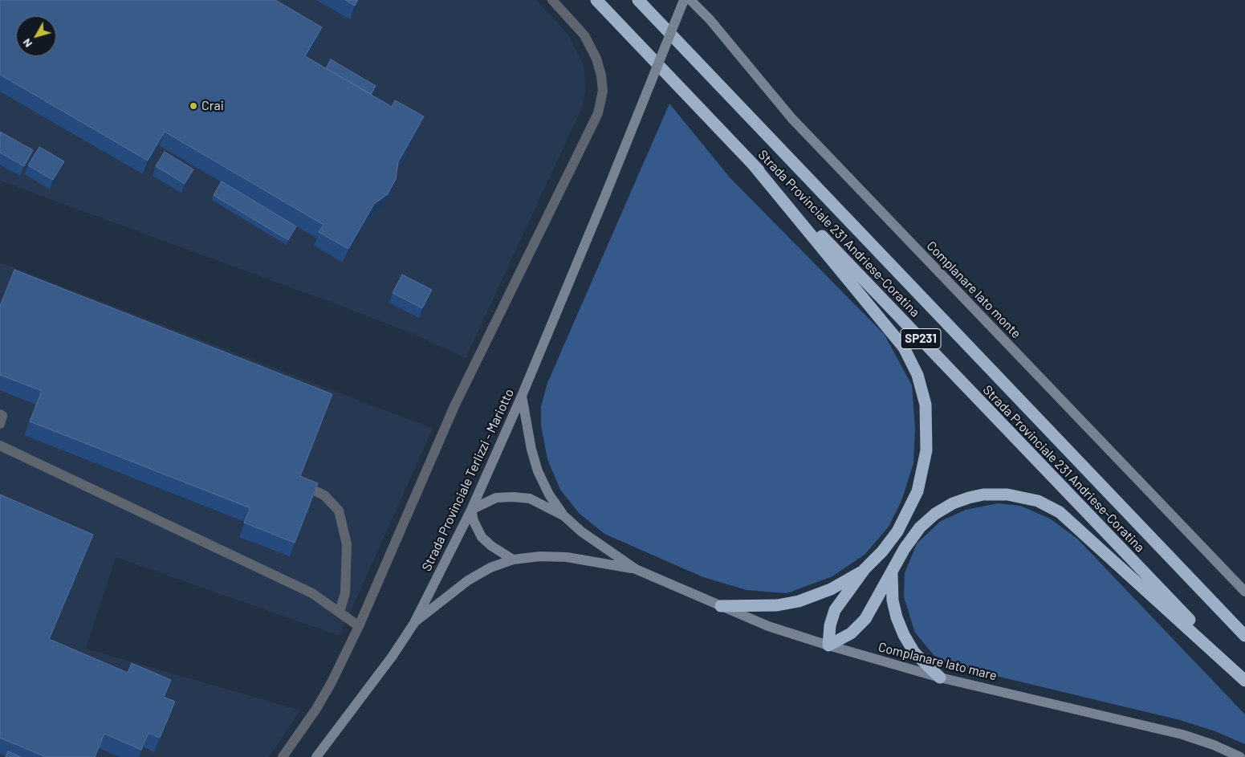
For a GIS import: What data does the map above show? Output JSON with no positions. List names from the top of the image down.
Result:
{
  "streets": {
    "highway": ["Strada Provinciale 231 Andriese-Coratina", "SP231"],
    "street": ["Complanare lato monte", "Strada Provinciale Terlizzi - Mariotto", "Complanare lato mare"]
  },
  "crossings": [
    ["Strada Provinciale 231 Andriese-Coratina", "SP231"],
    ["SP231", "Complanare lato mare"]
  ],
  "places": ["Crai"],
  "north": "bottom left"
}
